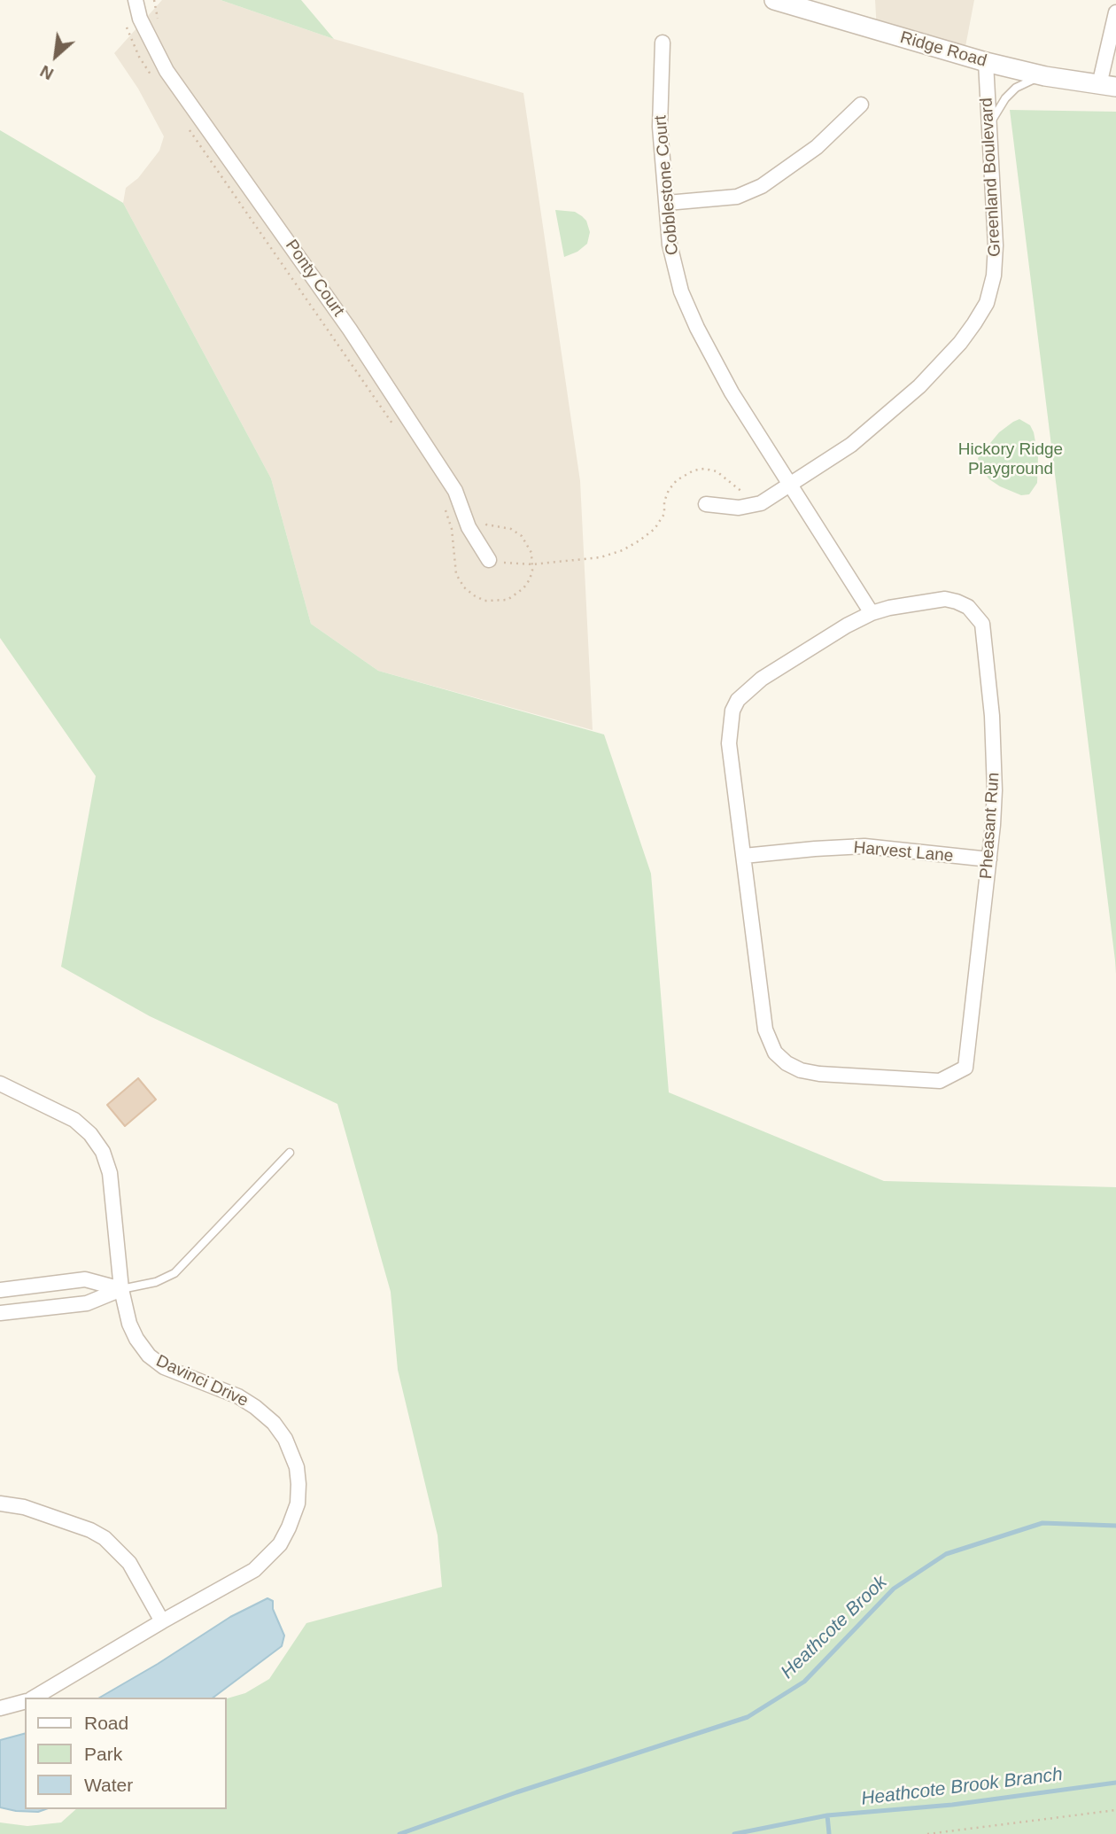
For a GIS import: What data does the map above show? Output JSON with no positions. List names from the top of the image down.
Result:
{
  "streets": {
    "street": [
      "Ridge Road",
      "Greenland Boulevard",
      "Cobblestone Court",
      "Ponty Court",
      "Pheasant Run",
      "Harvest Lane",
      "Davinci Drive"
    ]
  },
  "crossings": [
    ["Ridge Road", "Greenland Boulevard"],
    ["Greenland Boulevard", "Cobblestone Court"],
    ["Cobblestone Court", "Pheasant Run"],
    ["Pheasant Run", "Harvest Lane"]
  ],
  "water": ["Heathcote Brook", "Heathcote Brook Branch"],
  "parks": ["Hickory Ridge Playground"],
  "legend": ["Road", "Park", "Water"],
  "north": "bottom left"
}
